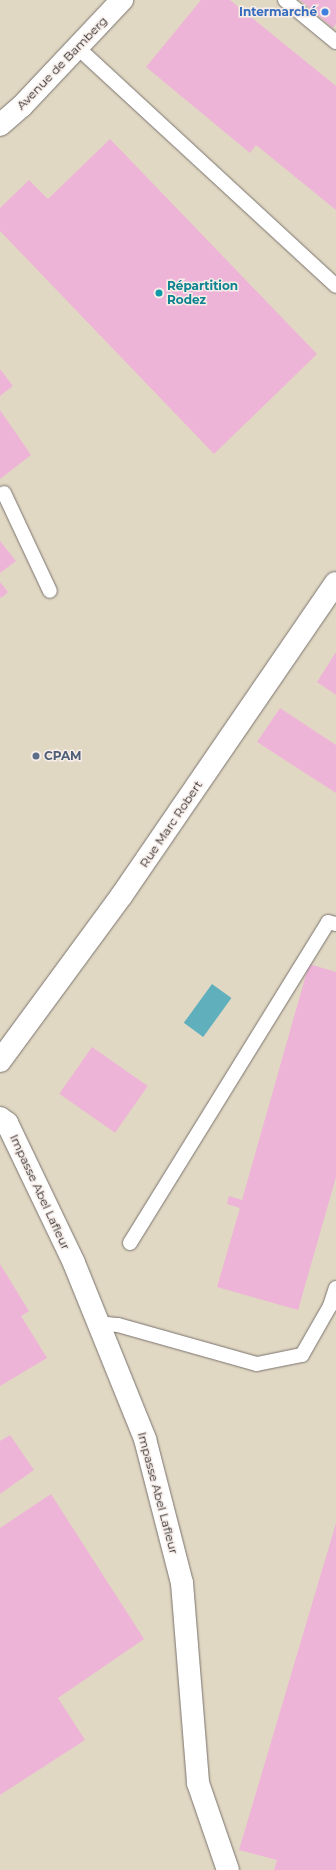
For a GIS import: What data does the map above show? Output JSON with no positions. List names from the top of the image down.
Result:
{
  "streets": {
    "street": ["Avenue de Bamberg", "Rue Marc Robert", "Impasse Abel Lafleur"]
  },
  "places": ["Intermarché", "Répartition Rodez", "CPAM"]
}
